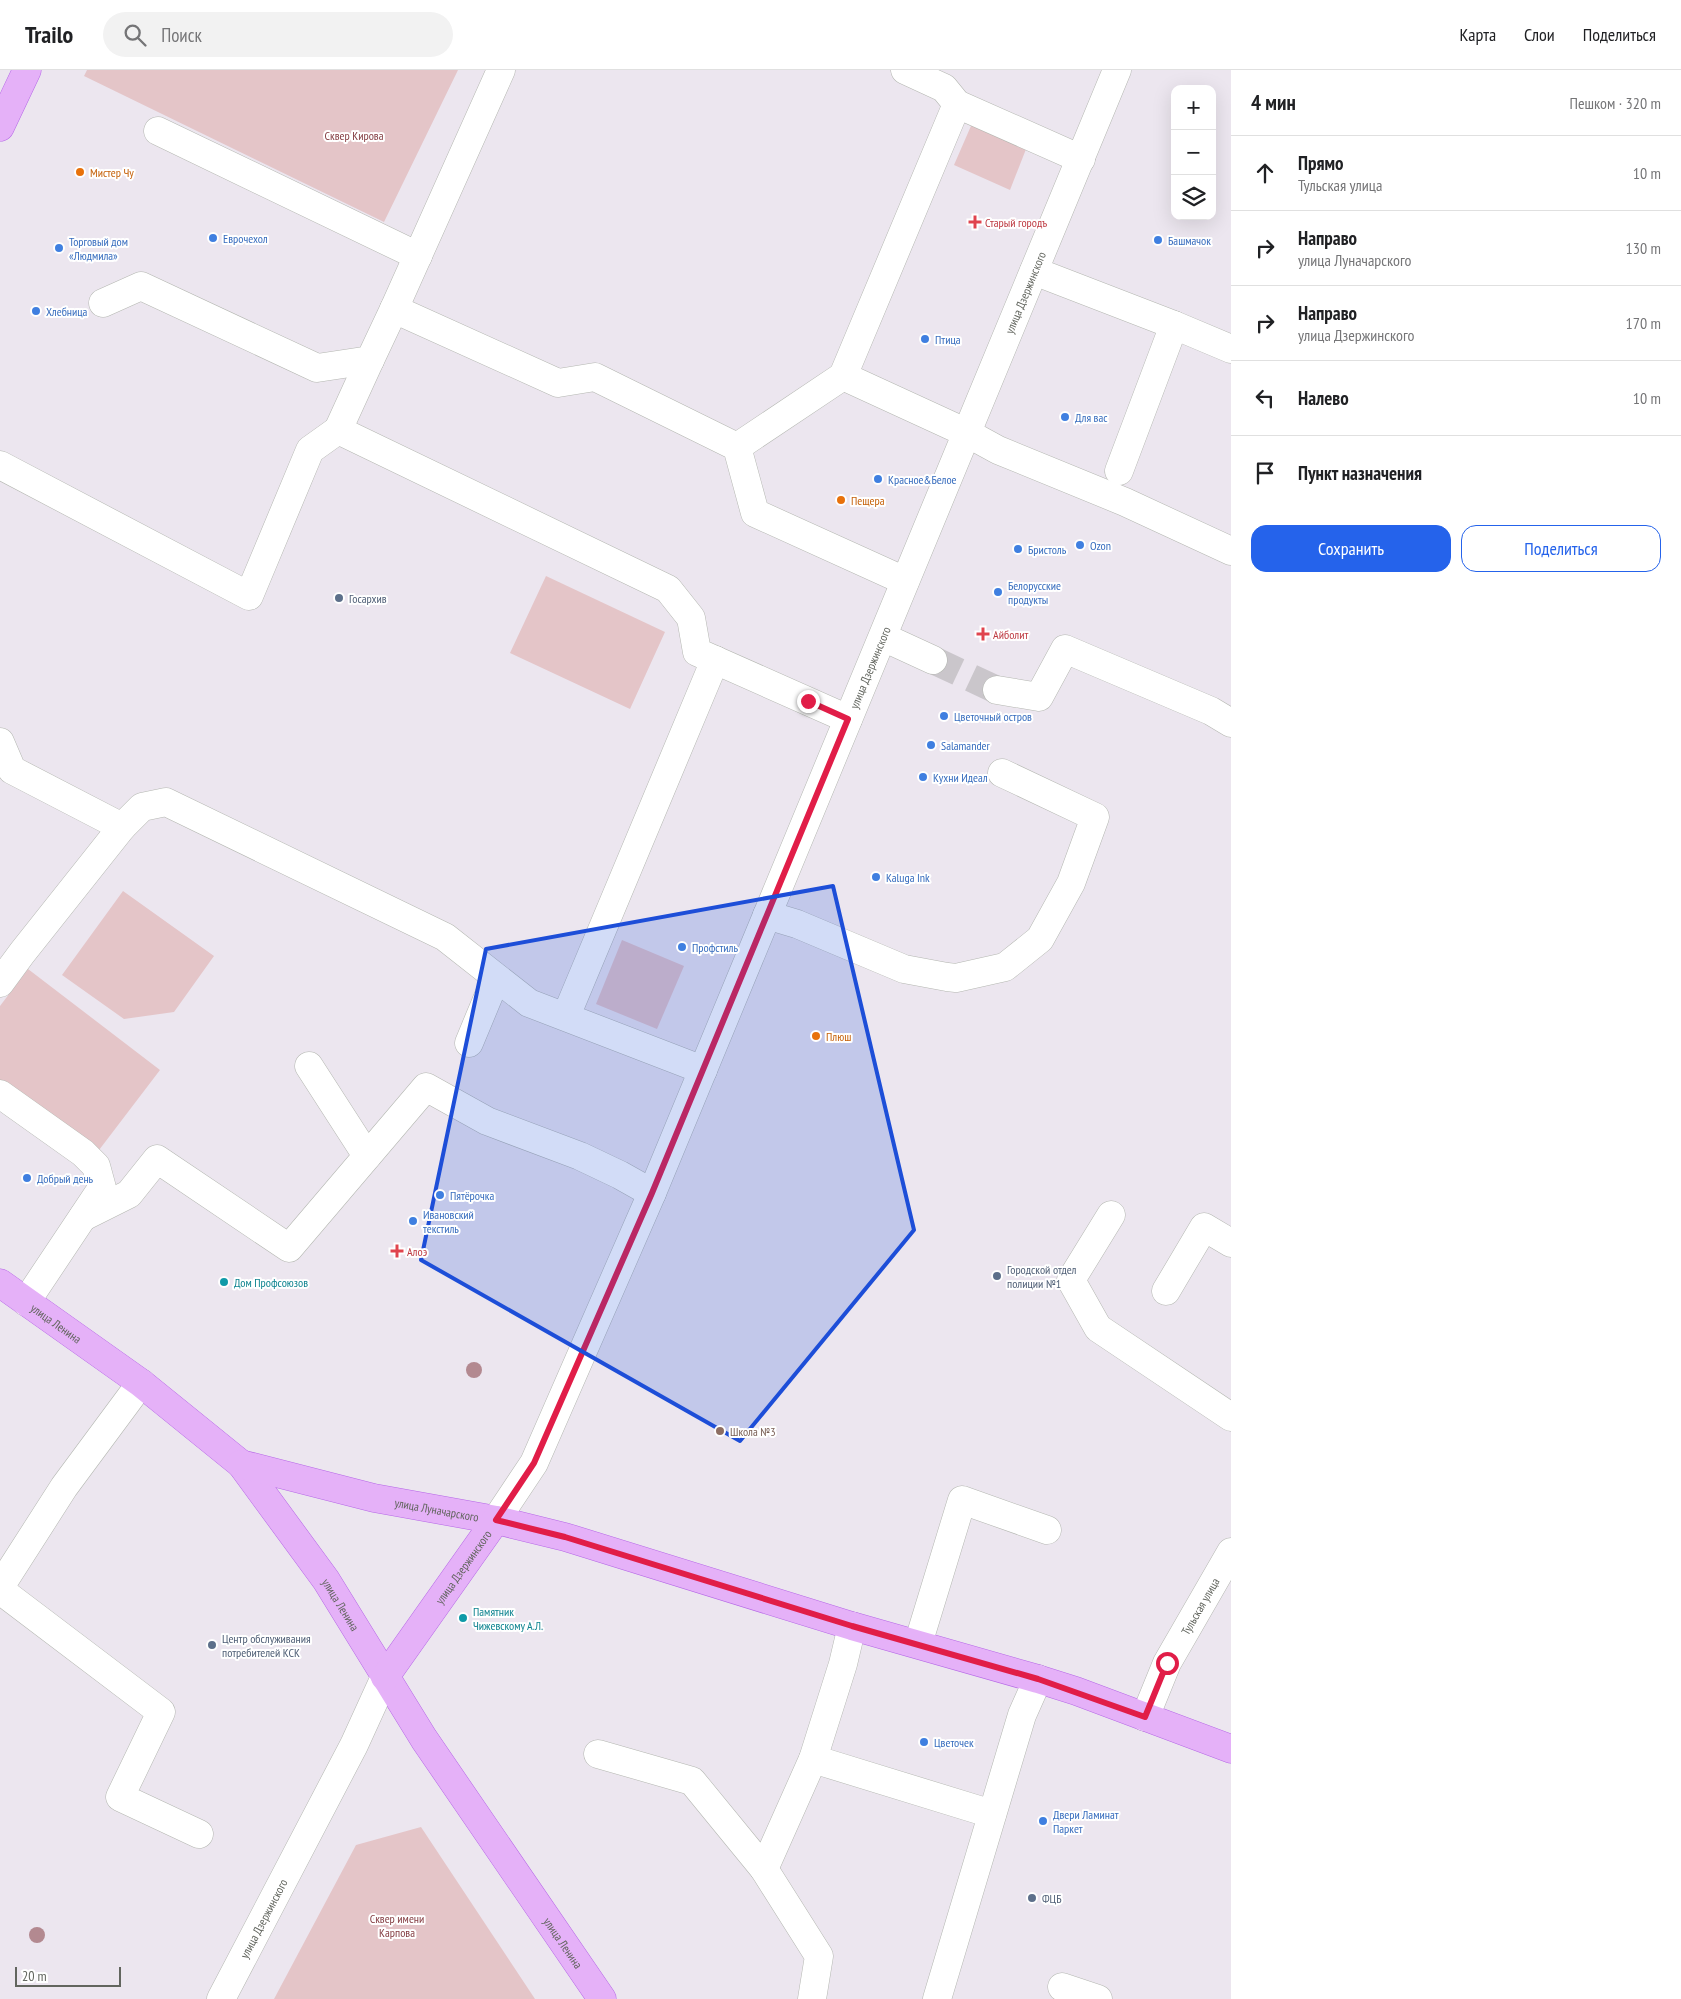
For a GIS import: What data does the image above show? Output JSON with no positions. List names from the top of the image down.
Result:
{
  "streets": {
    "main road": ["улица Дзержинского", "улица Ленина", "улица Луначарского"],
    "street": ["Тульская улица"]
  },
  "crossings": [
    ["улица Дзержинского", "улица Ленина"],
    ["улица Дзержинского", "улица Луначарского"],
    ["улица Ленина", "улица Луначарского"],
    ["улица Луначарского", "Тульская улица"]
  ],
  "parks": ["Сквер Кирова", "Сквер имени Карпова"],
  "places": {
    "other": [
      "Мистер Чу",
      "Еврочехол",
      "Башмачок",
      "Торговый дом «Людмила»",
      "Хлебница",
      "Птица",
      "Для вас",
      "Красное&Белое",
      "Пещера",
      "Ozon",
      "Бристоль",
      "Белорусские продукты",
      "Госархив",
      "Цветочный остров",
      "Salamander",
      "Кухни Идеал",
      "Kaluga Ink",
      "Профстиль",
      "Плюш",
      "Добрый день",
      "Пятёрочка",
      "Ивановский текстиль",
      "Городской отдел полиции №1",
      "Дом Профсоюзов",
      "Школа №3",
      "Памятник Чижевскому А.Л.",
      "Центр обслуживания потребителей КСК",
      "Цветочек",
      "Двери Ламинат Паркет",
      "ФЦБ"
    ],
    "health": ["Старый городъ", "Айболит", "Алоэ"]
  },
  "scale_bar": "20 m",
  "page": {
    "header": "Trailo",
    "search": "Поиск",
    "nav": ["Карта", "Слои", "Поделиться"],
    "heading": ["4 мин", "Пешком · 320 m"],
    "map_buttons": ["+", "−"],
    "list": [
      ["Прямо", "Тульская улица", "10 m"],
      ["Направо", "улица Луначарского", "130 m"],
      ["Направо", "улица Дзержинского", "170 m"],
      ["Налево", "10 m"],
      "Пункт назначения"
    ],
    "buttons": ["Сохранить", "Поделиться"],
    "scale": "20 m"
  }
}
